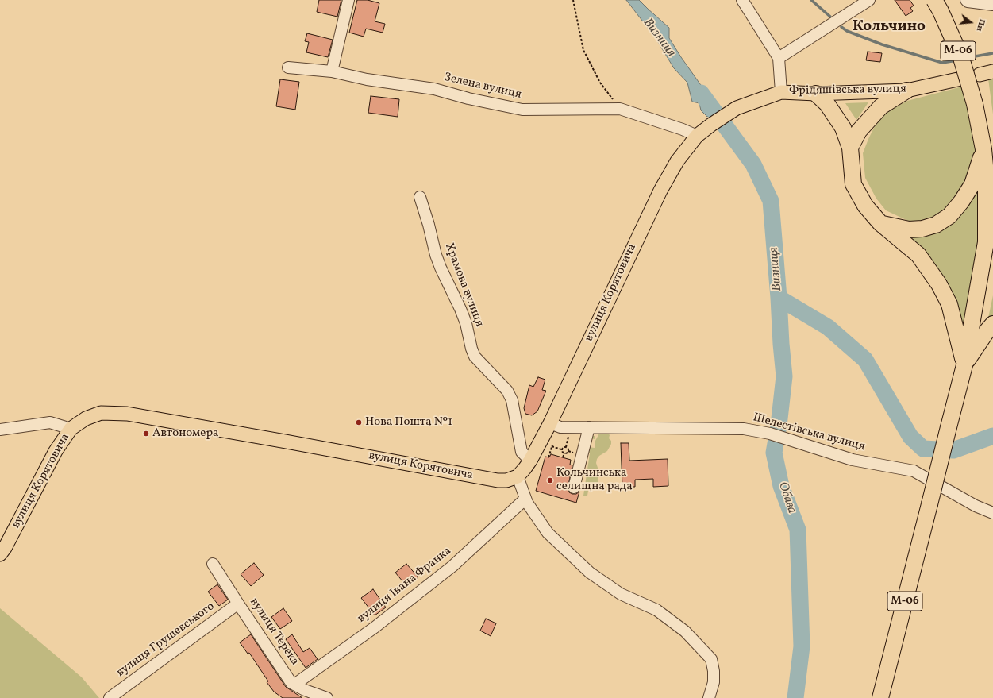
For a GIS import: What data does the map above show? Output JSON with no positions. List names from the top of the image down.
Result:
{
  "streets": {
    "highway": ["М-06"],
    "main road": ["Фрідяшівська вулиця", "вулиця Корятовича"],
    "street": [
      "Зелена вулиця",
      "Храмова вулиця",
      "Шелестівська вулиця",
      "вулиця Івана Франка",
      "вулиця Терека",
      "вулиця Грушевського"
    ]
  },
  "crossings": [
    ["Зелена вулиця", "вулиця Корятовича"],
    ["Фрідяшівська вулиця", "вулиця Корятовича"],
    ["Храмова вулиця", "вулиця Корятовича"],
    ["вулиця Корятовича", "Шелестівська вулиця"],
    ["вулиця Івана Франка", "вулиця Терека"],
    ["вулиця Терека", "вулиця Грушевського"]
  ],
  "districts": ["Кольчино"],
  "water": ["Визниця", "Обава"],
  "places": ["Нова Пошта №1", "Автономера", "Кольчинська селищна рада"],
  "north": "right"
}
